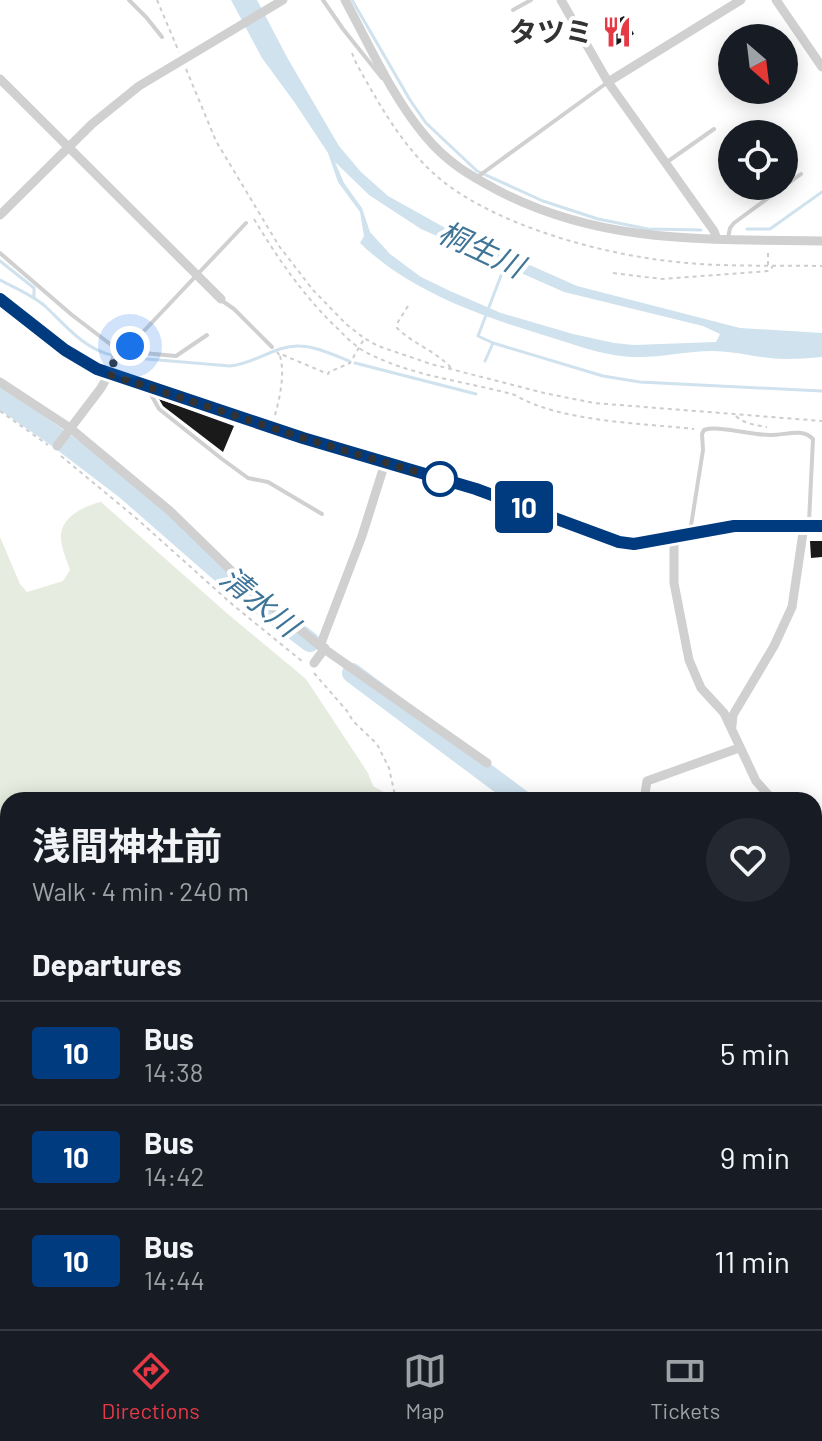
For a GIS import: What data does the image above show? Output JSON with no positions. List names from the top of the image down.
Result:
{
  "water": ["桐生川", "清水川"],
  "places": {
    "restaurant": ["タツミ"]
  },
  "lines": ["bus line 10"],
  "north": "bottom right",
  "page": {
    "on_map": "10",
    "heading": [
      ["浅間神社前", "Walk · 4 min · 240 m"],
      "Departures"
    ],
    "list": [
      {
        "mark": "10",
        "name": "Bus",
        "note": "14:38",
        "value": "5 min"
      },
      {
        "mark": "10",
        "name": "Bus",
        "note": "14:42",
        "value": "9 min"
      },
      {
        "mark": "10",
        "name": "Bus",
        "note": "14:44",
        "value": "11 min"
      }
    ],
    "tabs": ["Directions", "Map", "Tickets"]
  }
}
